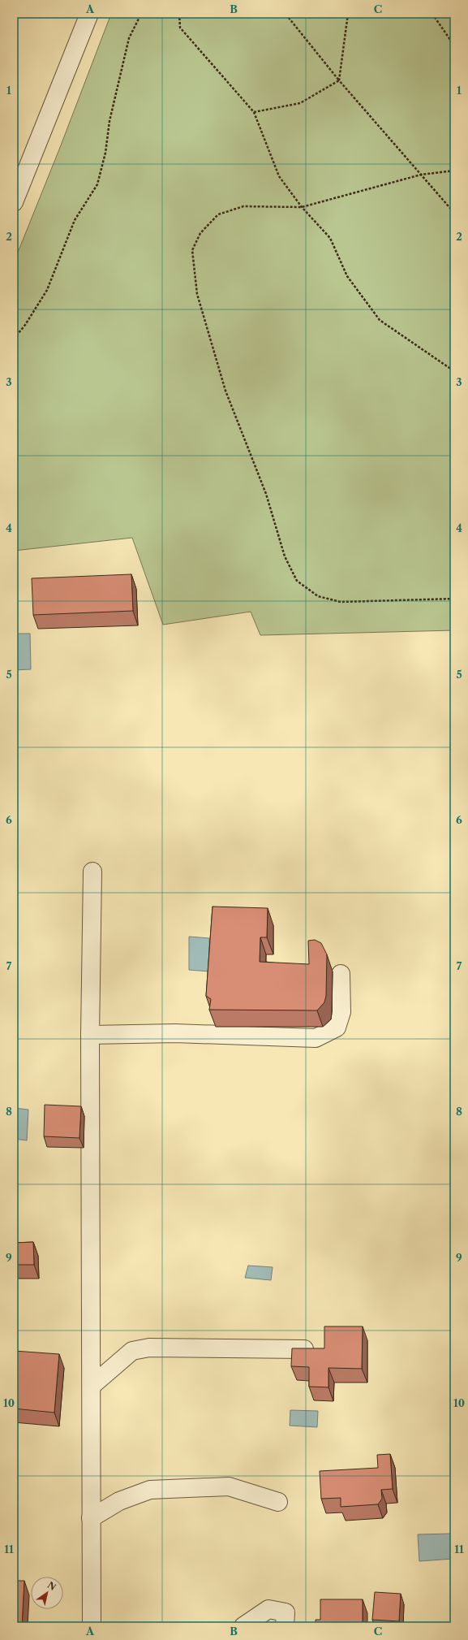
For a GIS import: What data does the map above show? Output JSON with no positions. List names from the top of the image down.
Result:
{
  "north": "top right",
  "grid": {
    "columns": ["A", "B", "C"],
    "rows": [
      "1",
      "2",
      "3",
      "4",
      "5",
      "6",
      "7",
      "8",
      "9",
      "10",
      "11"
    ]
  }
}
